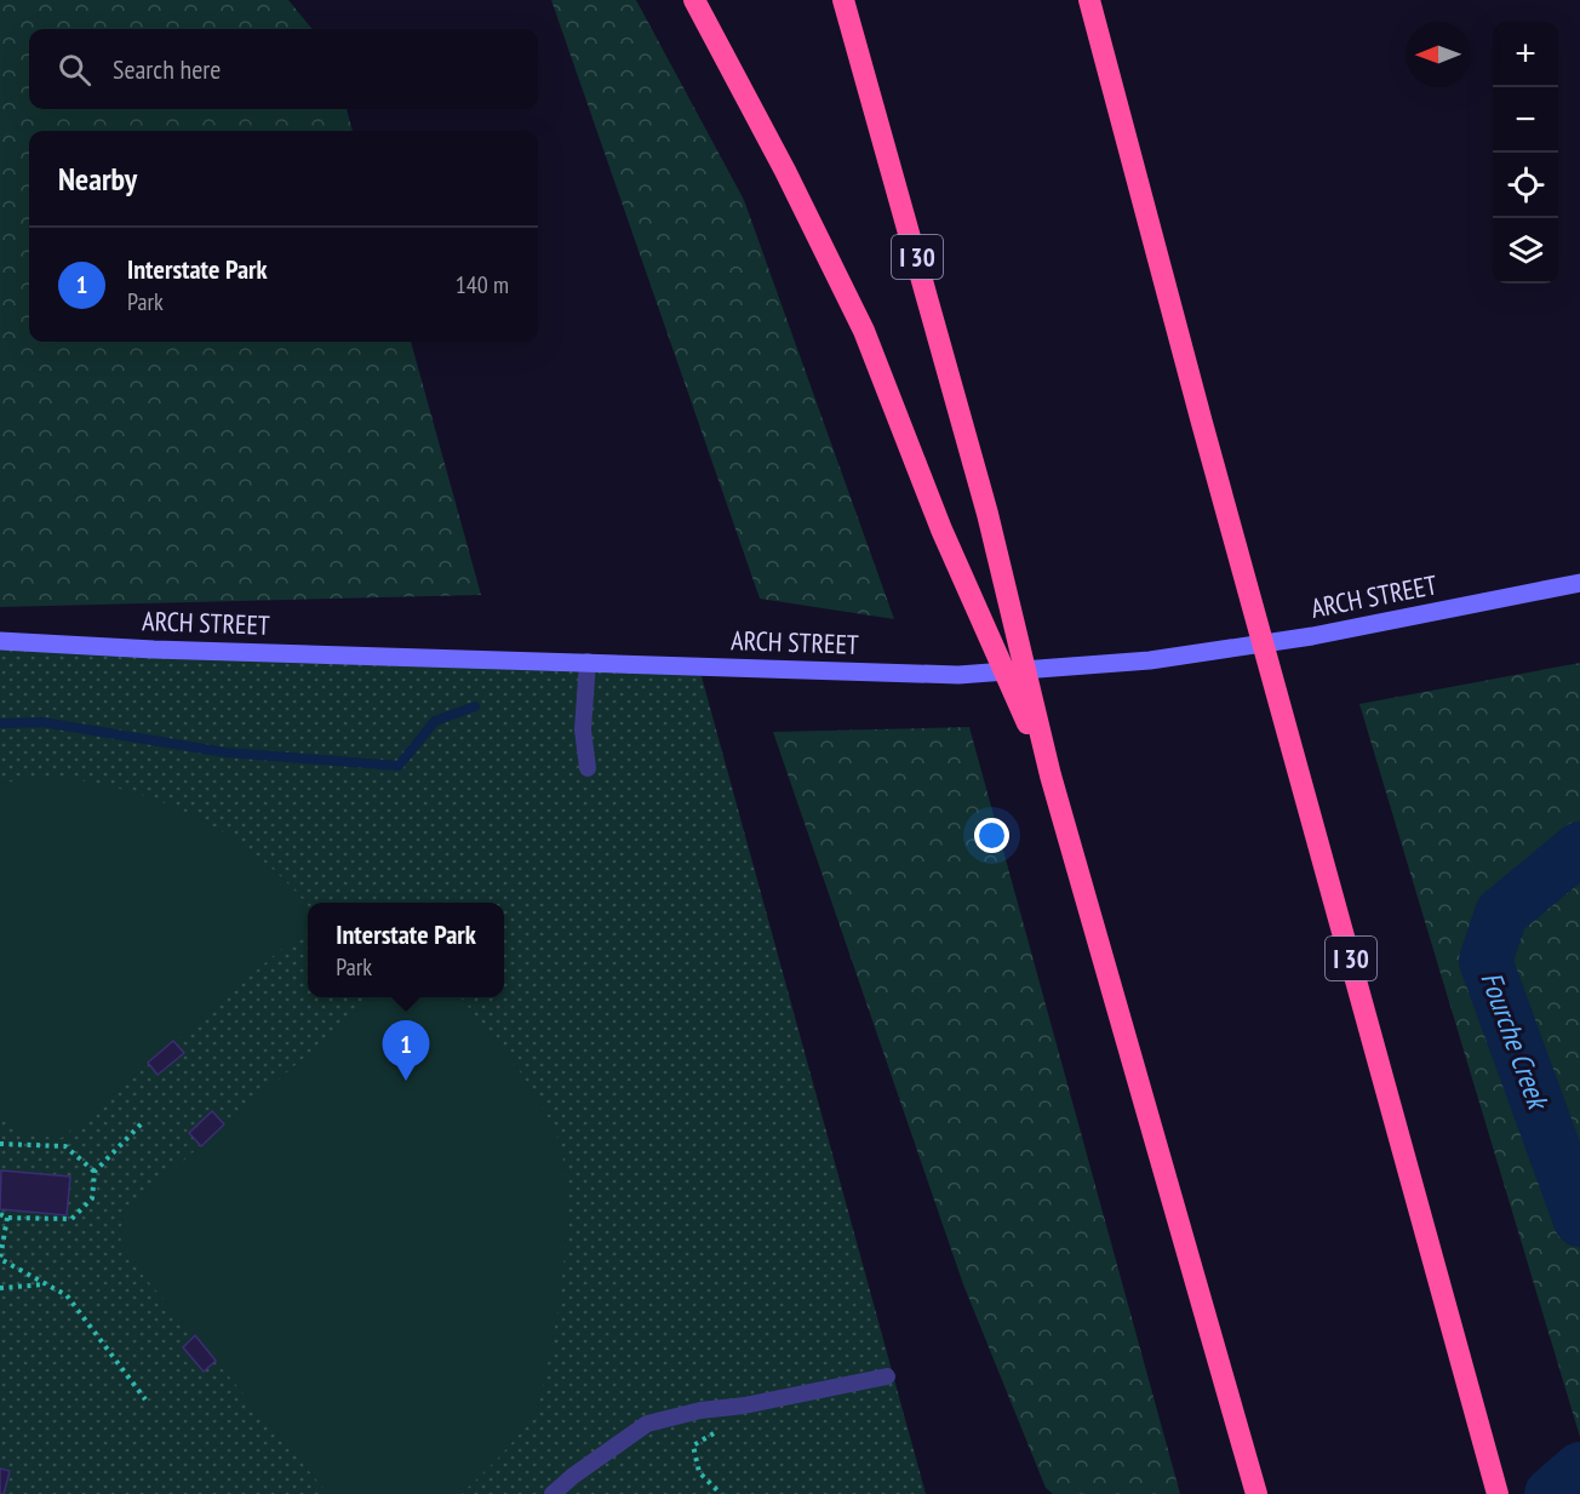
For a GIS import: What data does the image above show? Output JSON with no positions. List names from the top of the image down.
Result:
{
  "streets": {
    "highway": ["I 30"],
    "main road": ["ARCH STREET"]
  },
  "water": ["Fourche Creek"],
  "north": "left",
  "page": {
    "map_buttons": ["+", "−"],
    "search": "Search here",
    "heading": "Nearby",
    "list": [
      {
        "mark": "1",
        "name": "Interstate Park",
        "note": "Park",
        "value": "140 m"
      }
    ],
    "popup": ["Interstate Park", "Park"],
    "pins": "1"
  }
}
